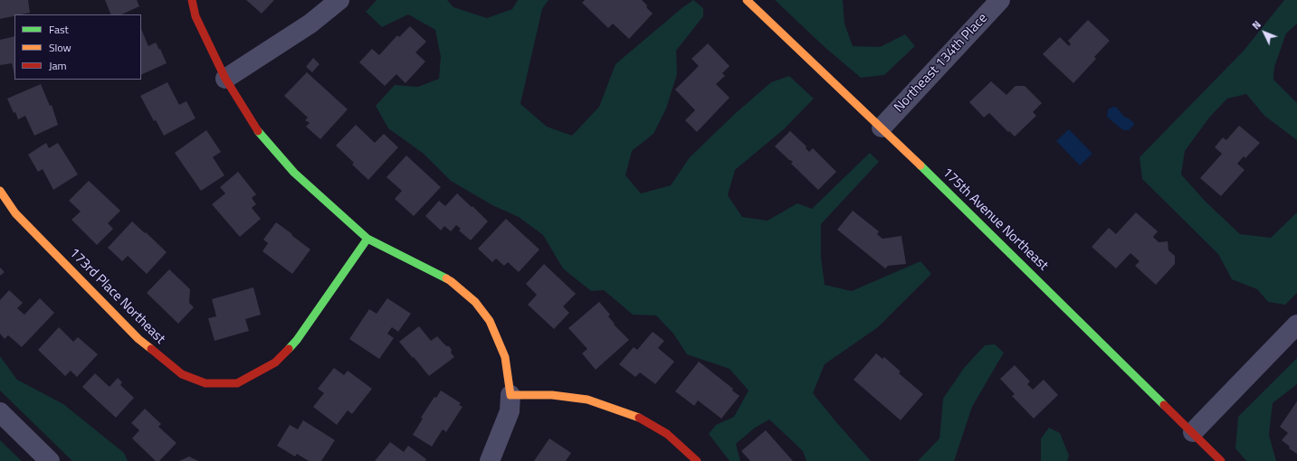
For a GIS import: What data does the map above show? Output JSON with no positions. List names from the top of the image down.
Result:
{
  "streets": {
    "street": ["Northeast 134th Place", "175th Avenue Northeast", "173rd Place Northeast"]
  },
  "crossings": [
    ["Northeast 134th Place", "175th Avenue Northeast"]
  ],
  "legend": ["Fast", "Slow", "Jam"],
  "north": "top left"
}
